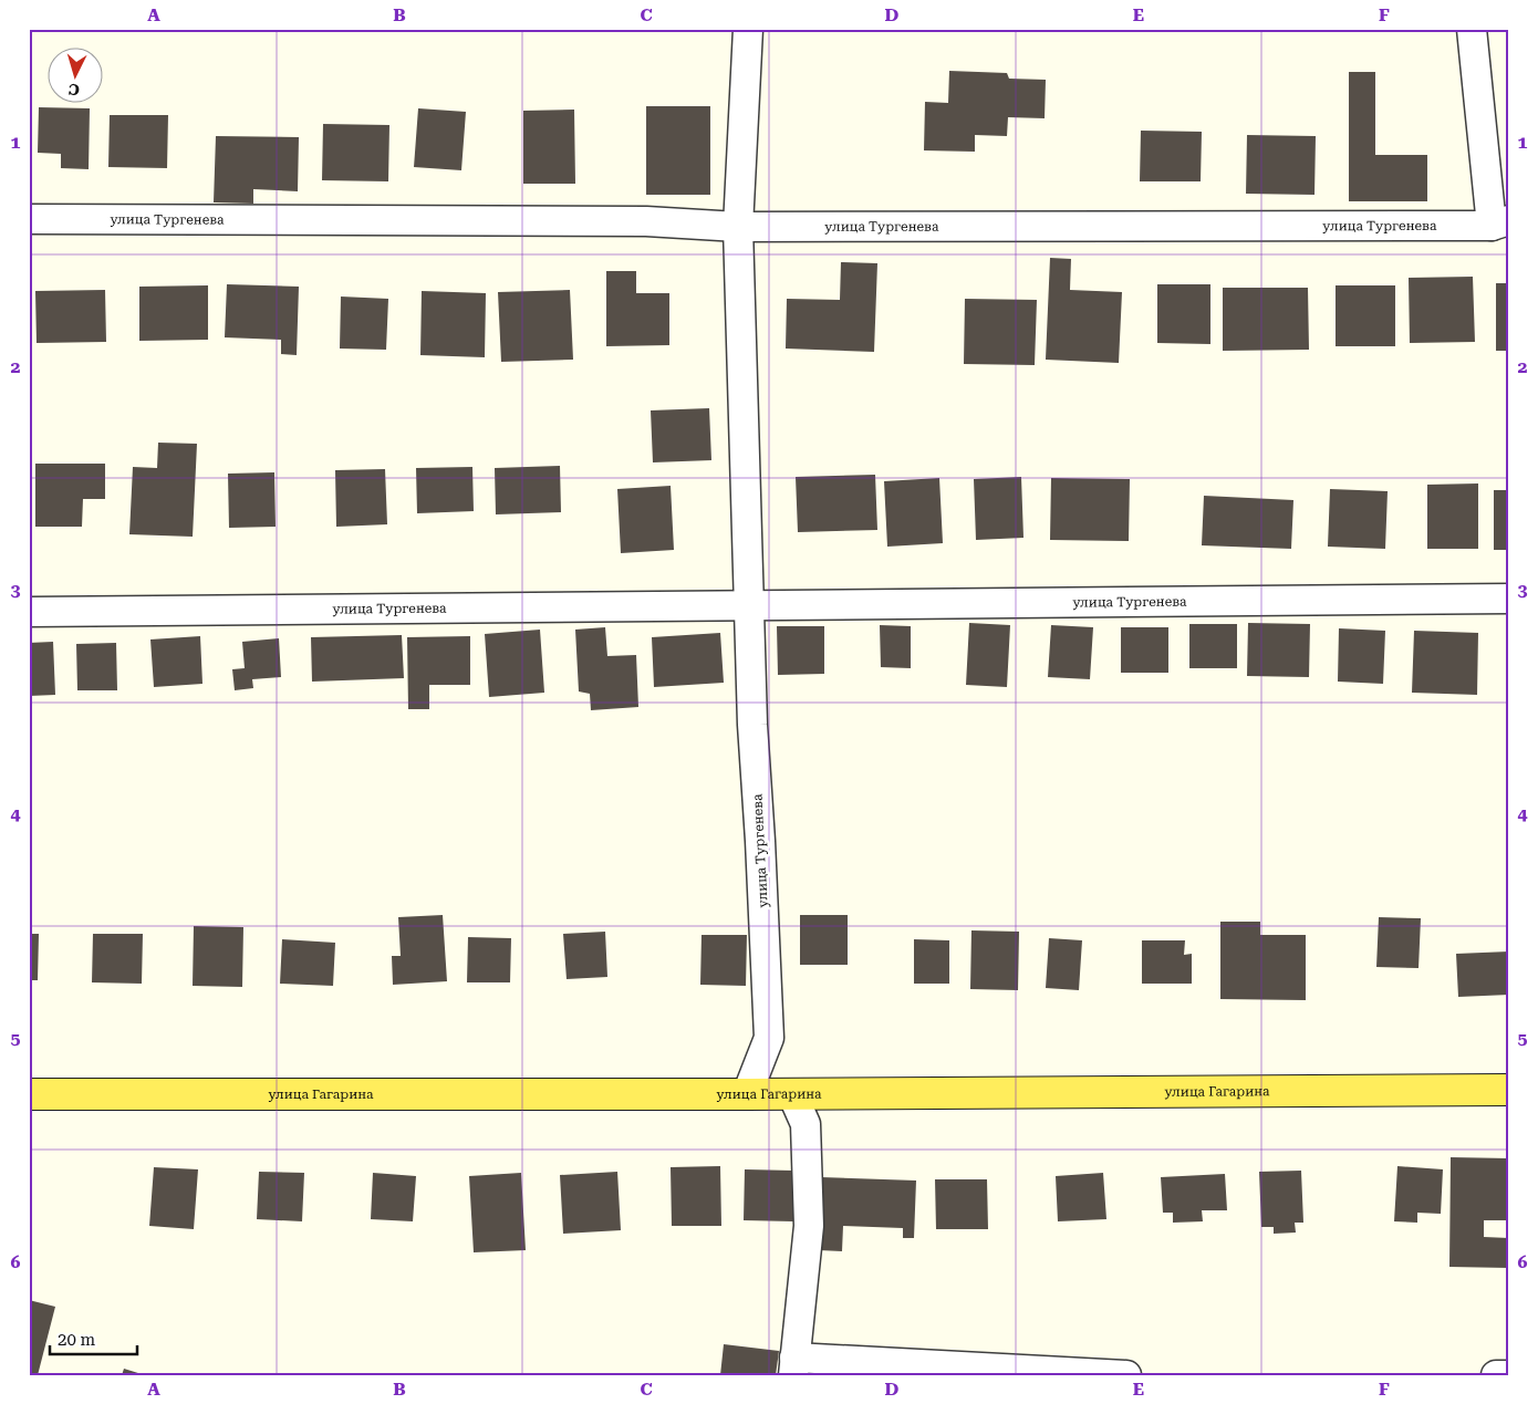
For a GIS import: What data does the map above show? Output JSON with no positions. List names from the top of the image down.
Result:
{
  "streets": {
    "main road": ["улица Гагарина"],
    "street": ["улица Тургенева"]
  },
  "crossings": [
    ["улица Тургенева", "улица Гагарина"]
  ],
  "scale_bar": "20 m",
  "north": "bottom",
  "grid": {
    "columns": [
      "A",
      "B",
      "C",
      "D",
      "E",
      "F"
    ],
    "rows": [
      "1",
      "2",
      "3",
      "4",
      "5",
      "6"
    ]
  }
}
